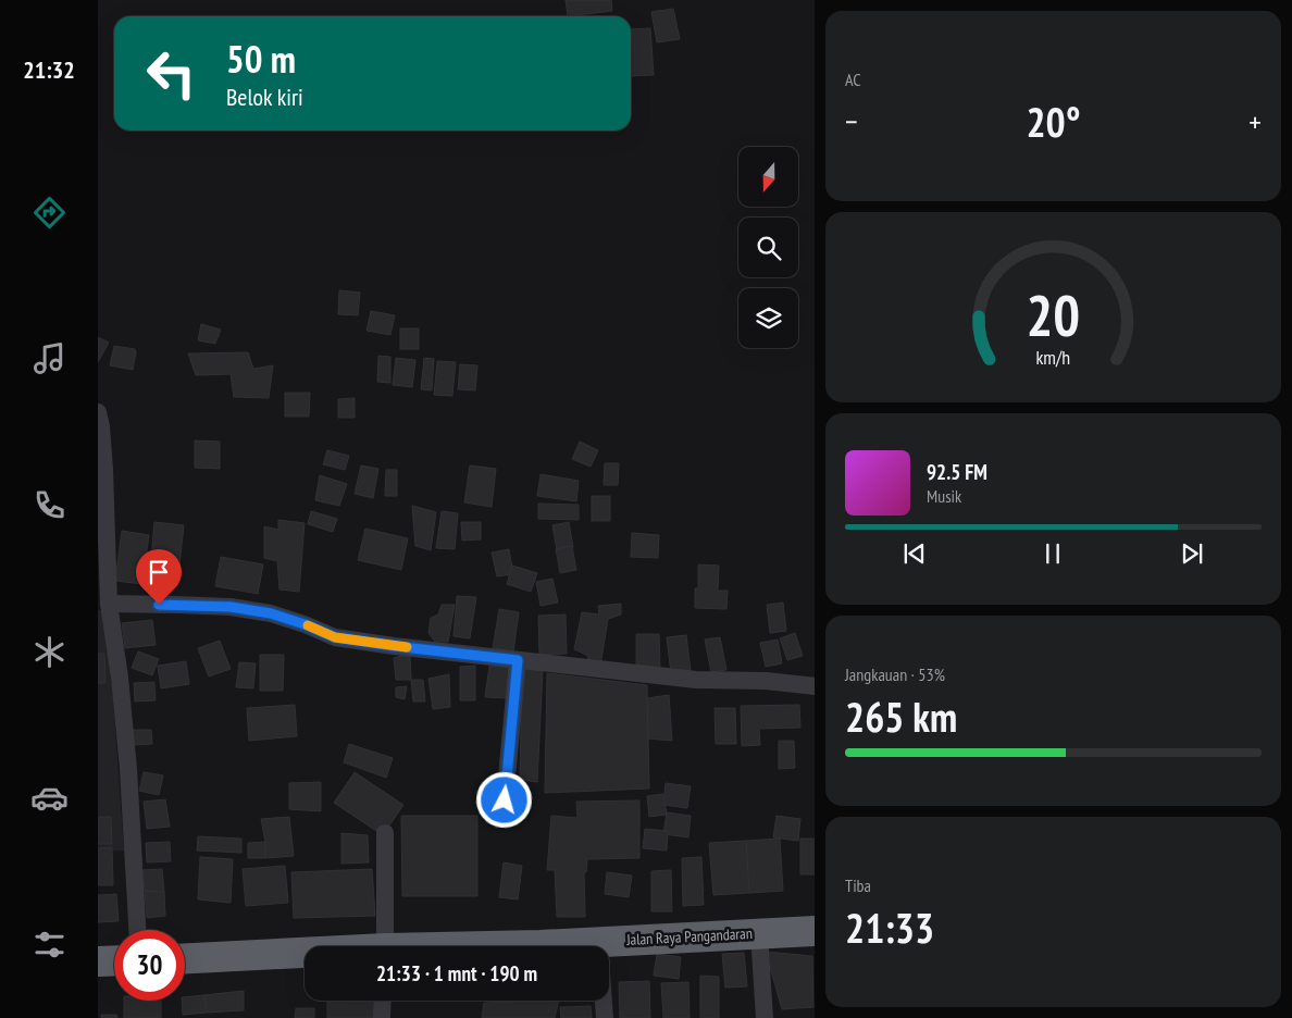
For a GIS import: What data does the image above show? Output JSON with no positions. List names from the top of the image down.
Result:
{
  "streets": {
    "highway": ["Jalan Raya Pangandaran"]
  },
  "north": "bottom",
  "page": {
    "tabs": "21:32",
    "tile": [
      "AC",
      ["Jangkauan · 53%", "265 km"],
      ["Tiba", "21:33"]
    ],
    "turn": ["50 m", "Belok kiri"],
    "heat": ["−", "20°", "+"],
    "song": ["92.5 FM", "Musik"],
    "limit": "30",
    "trip": "21:33 · 1 mnt · 190 m",
    "gauge": ["20", "km/h"]
  }
}
